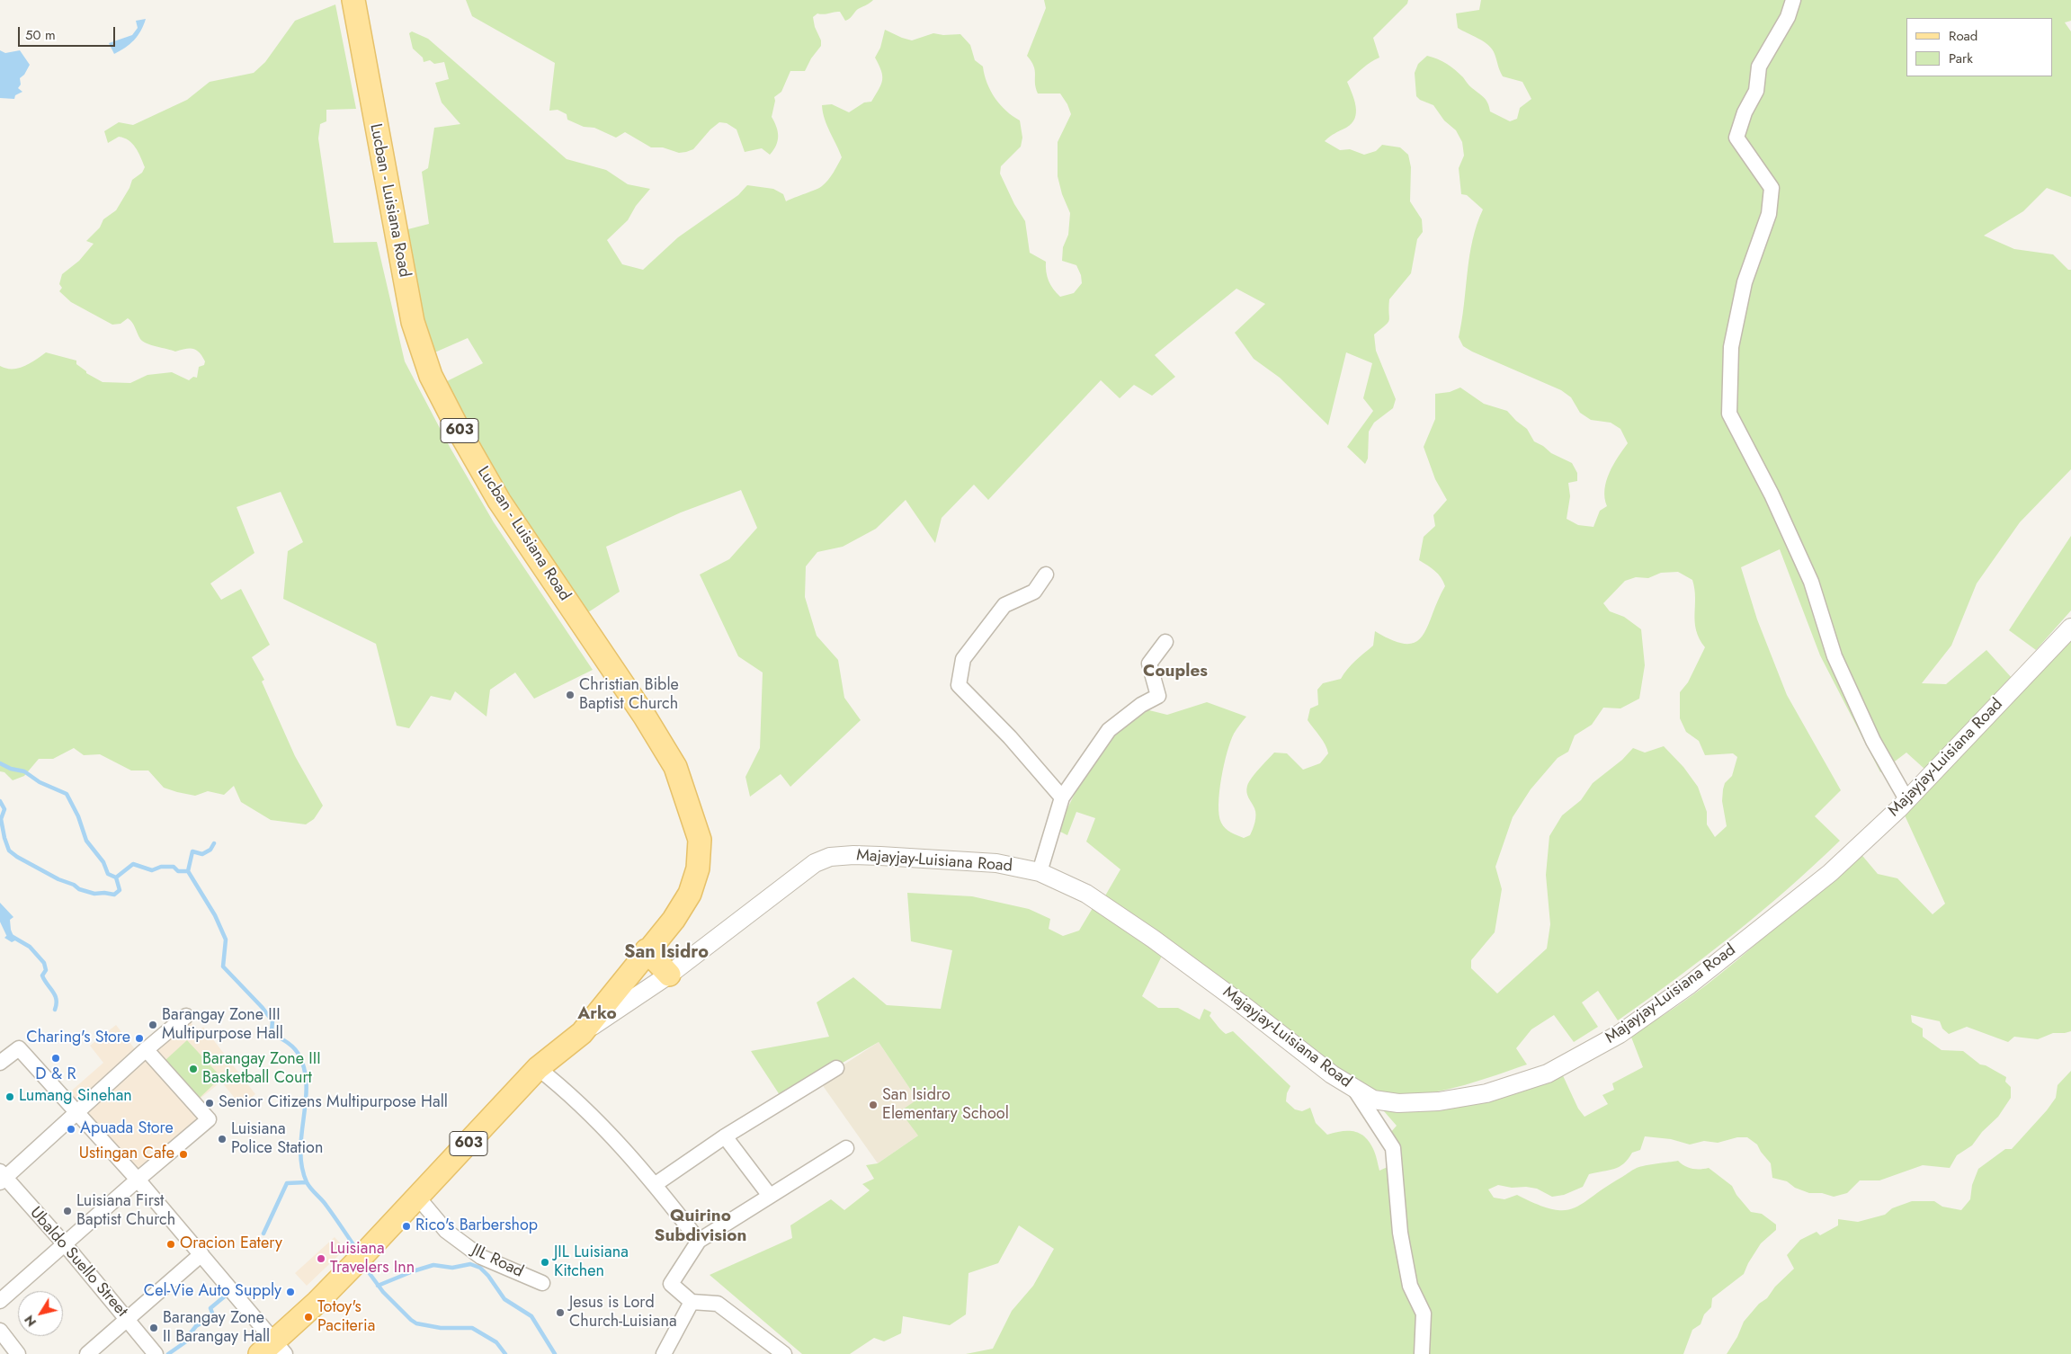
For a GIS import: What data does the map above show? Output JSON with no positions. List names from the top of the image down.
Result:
{
  "streets": {
    "main road": ["Lucban - Luisiana Road", "603"],
    "street": ["Majayjay-Luisiana Road", "JIL Road", "Ubaldo Suello Street"]
  },
  "crossings": [
    ["Lucban - Luisiana Road", "603"],
    ["603", "Majayjay-Luisiana Road"],
    ["603", "JIL Road"]
  ],
  "districts": [
    "Couples",
    "San Isidro",
    "Arko",
    "Quirino Subdivision"
  ],
  "places": [
    "Christian Bible Baptist Church",
    "Barangay Zone III Multipurpose Hall",
    "Charing's Store",
    "D & R",
    "Barangay Zone III Basketball Court",
    "Lumang Sinehan",
    "Senior Citizens Multipurpose Hall",
    "San Isidro Elementary School",
    "Apuada Store",
    "Luisiana Police Station",
    "Ustingan Cafe",
    "Luisiana First Baptist Church",
    "Rico's Barbershop",
    "Oracion Eatery",
    "Luisiana Travelers Inn",
    "JIL Luisiana Kitchen",
    "Cel-Vie Auto Supply",
    "Jesus is Lord Church-Luisiana",
    "Totoy's Paciteria",
    "Barangay Zone II Barangay Hall"
  ],
  "legend": ["Road", "Park"],
  "scale_bar": "50 m",
  "north": "bottom left"
}
